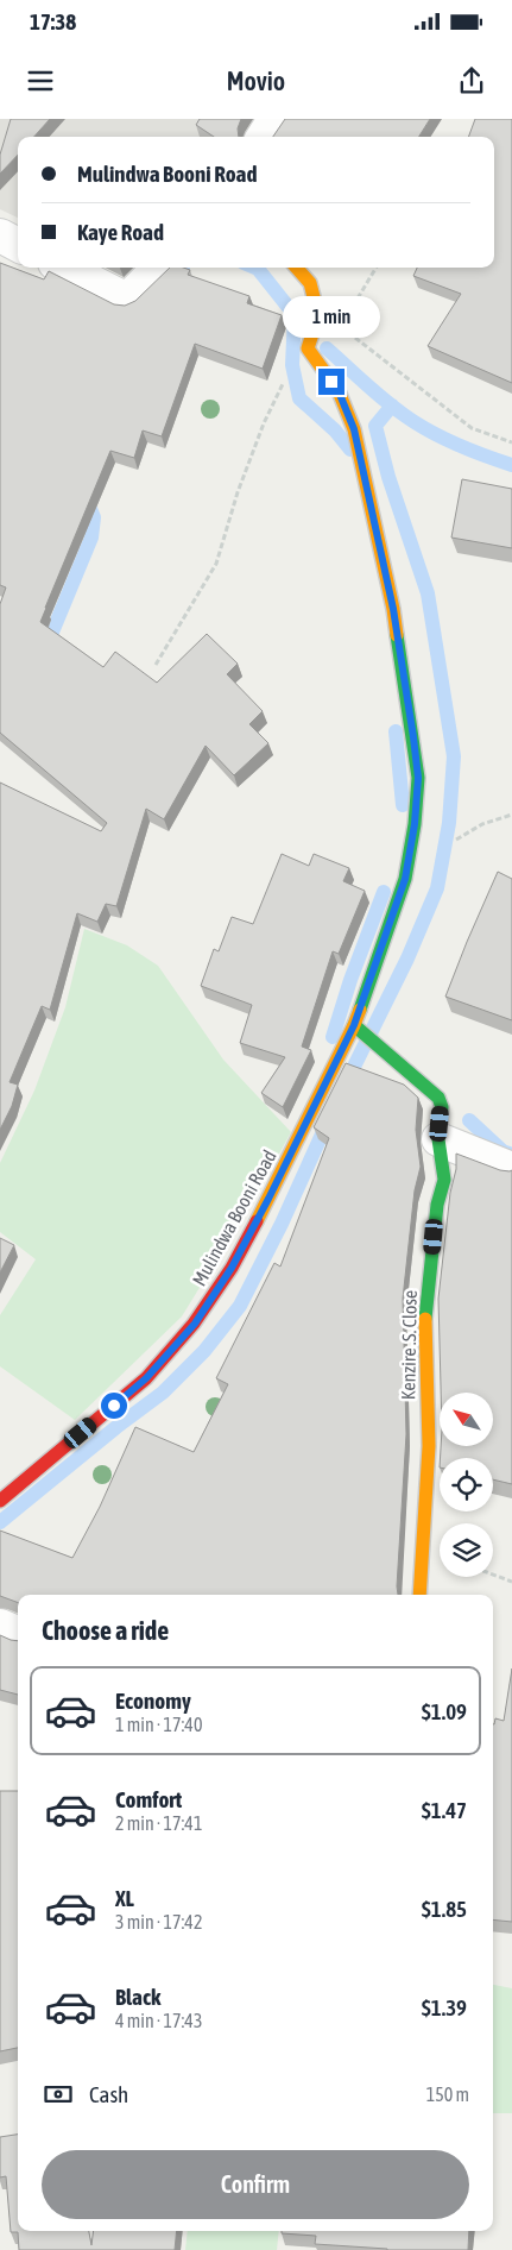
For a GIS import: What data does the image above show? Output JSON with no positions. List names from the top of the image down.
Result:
{
  "streets": {
    "street": ["Mulindwa Booni Road", "Kenzire .S. Close"]
  },
  "crossings": [
    ["Mulindwa Booni Road", "Kenzire .S. Close"]
  ],
  "north": "top left",
  "page": {
    "status": "17:38",
    "header": "Movio",
    "banner": ["Mulindwa Booni Road", "Kaye Road"],
    "bubble": "1 min",
    "heading": "Choose a ride",
    "list": [
      {
        "name": "Economy",
        "note": "1 min · 17:40",
        "value": "$1.09"
      },
      {
        "name": "Comfort",
        "note": "2 min · 17:41",
        "value": "$1.47"
      },
      {
        "name": "XL",
        "note": "3 min · 17:42",
        "value": "$1.85"
      },
      {
        "name": "Black",
        "note": "4 min · 17:43",
        "value": "$1.39"
      }
    ],
    "pay": ["Cash", "150 m"],
    "buttons": "Confirm"
  }
}
